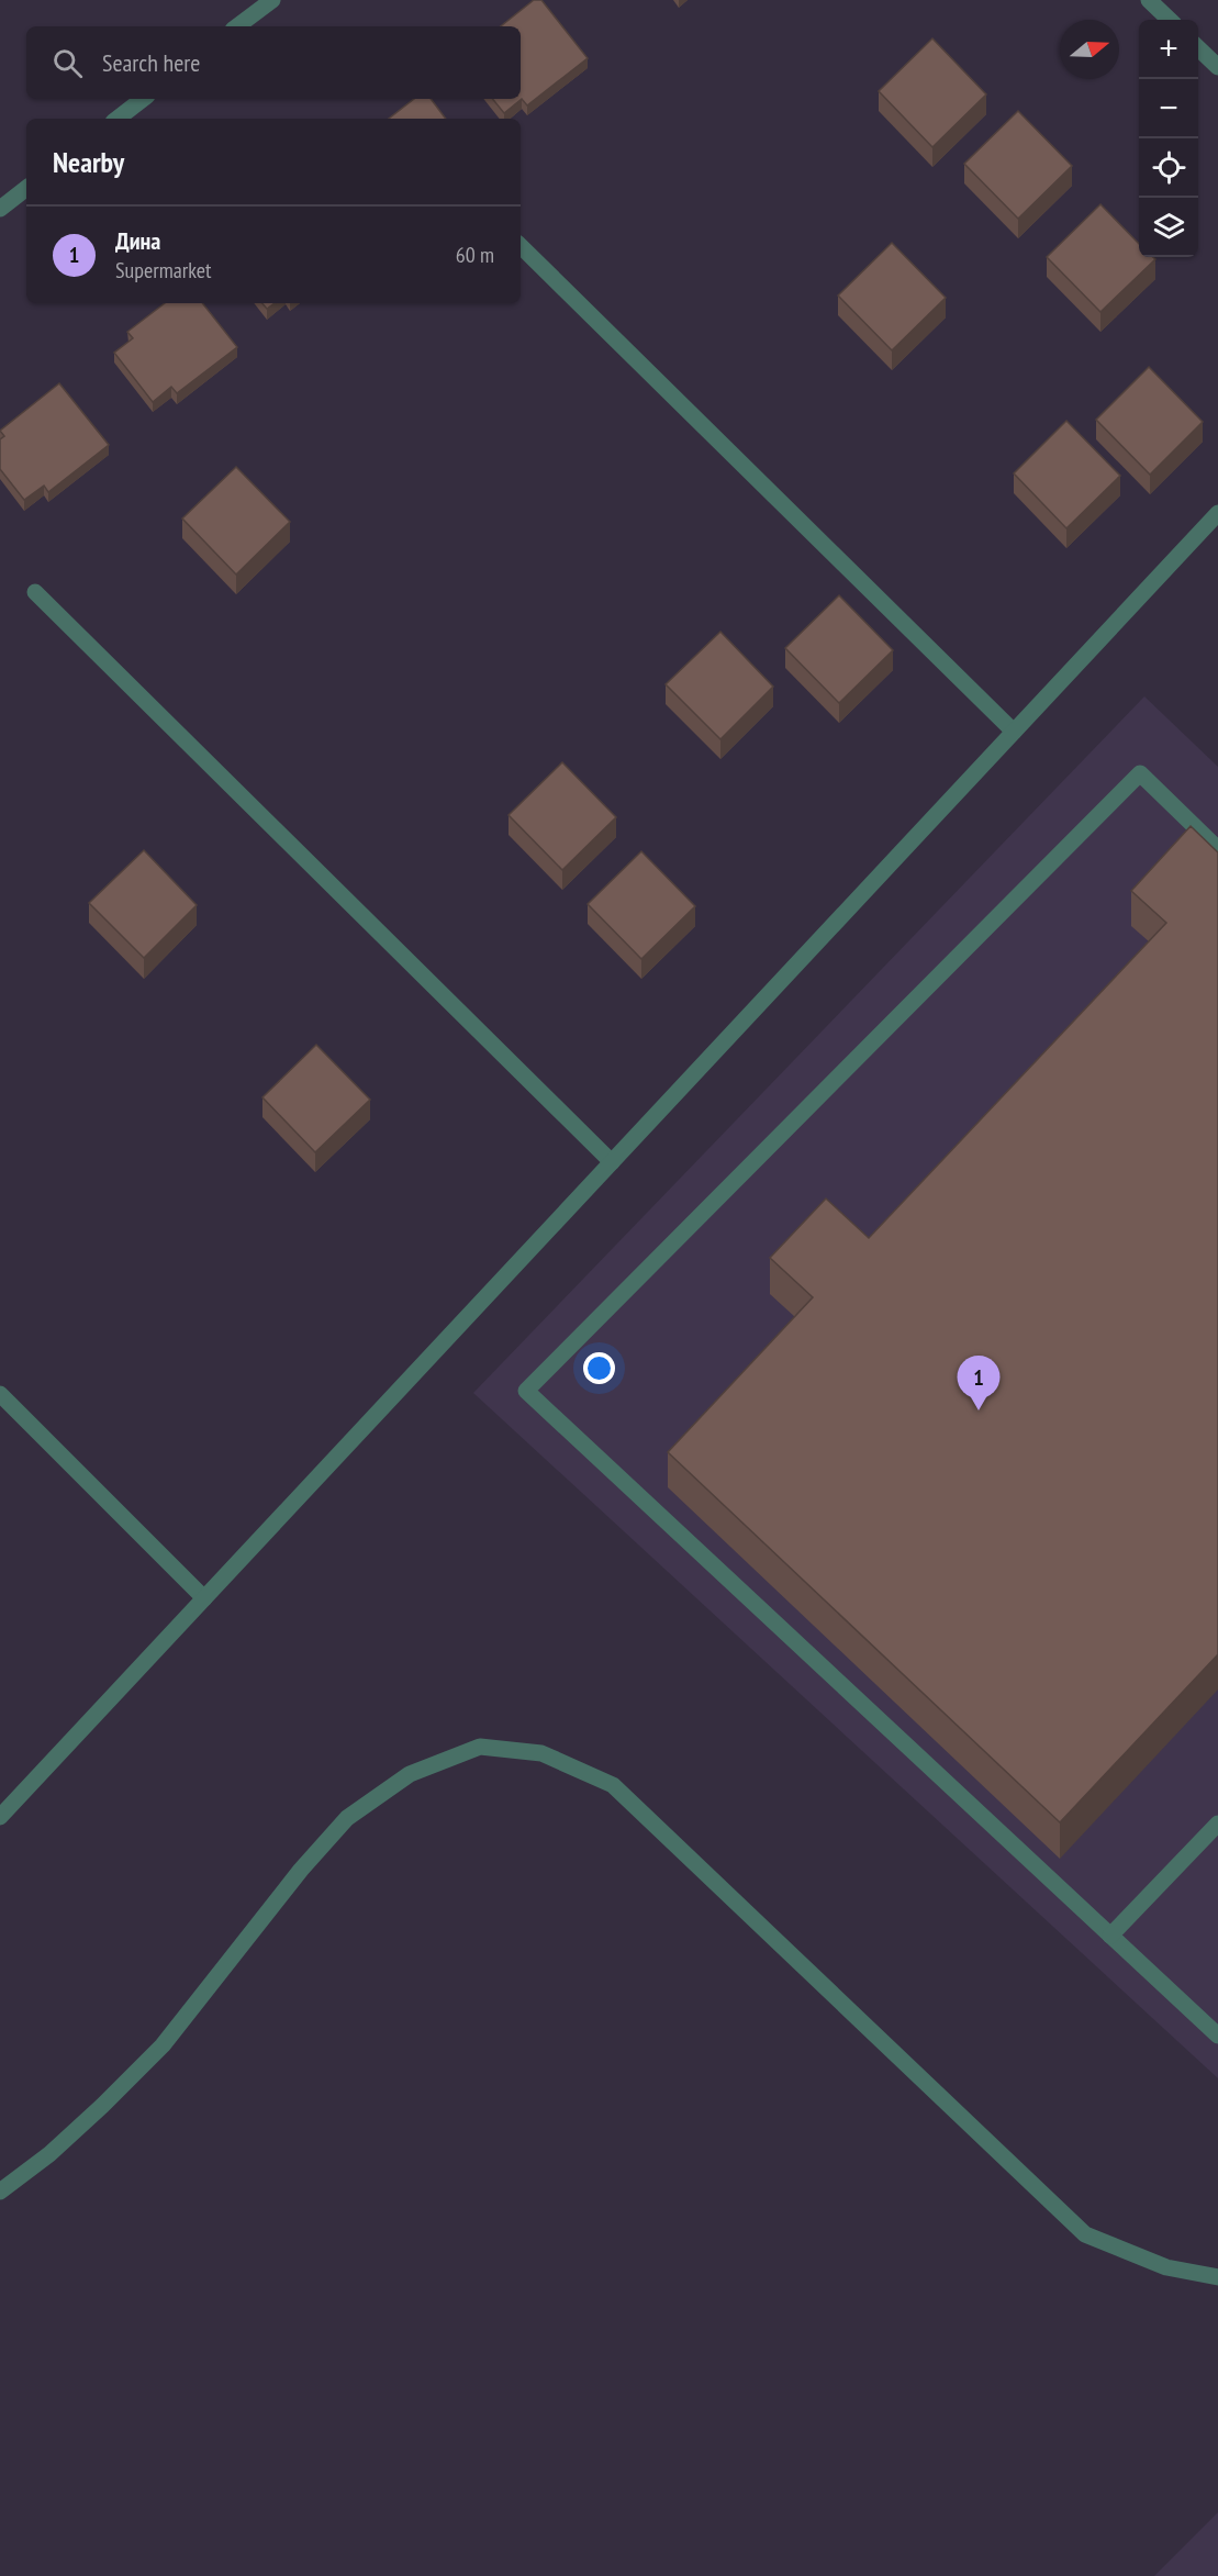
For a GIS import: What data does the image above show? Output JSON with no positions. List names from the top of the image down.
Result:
{
  "north": "right",
  "page": {
    "map_buttons": ["+", "−"],
    "search": "Search here",
    "heading": "Nearby",
    "list": [
      {
        "mark": "1",
        "name": "Дина",
        "note": "Supermarket",
        "value": "60 m"
      }
    ],
    "pins": "1"
  }
}
